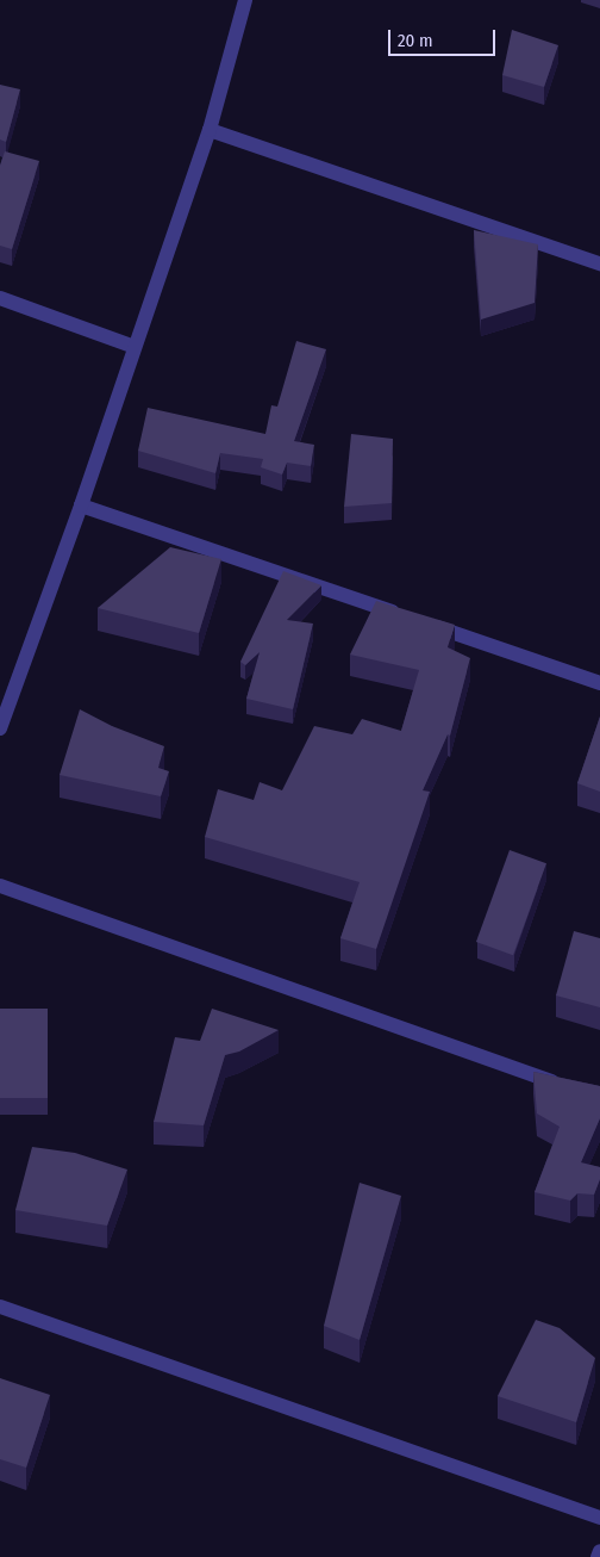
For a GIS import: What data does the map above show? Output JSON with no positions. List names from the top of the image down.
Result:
{
  "scale_bar": "20 m"
}
